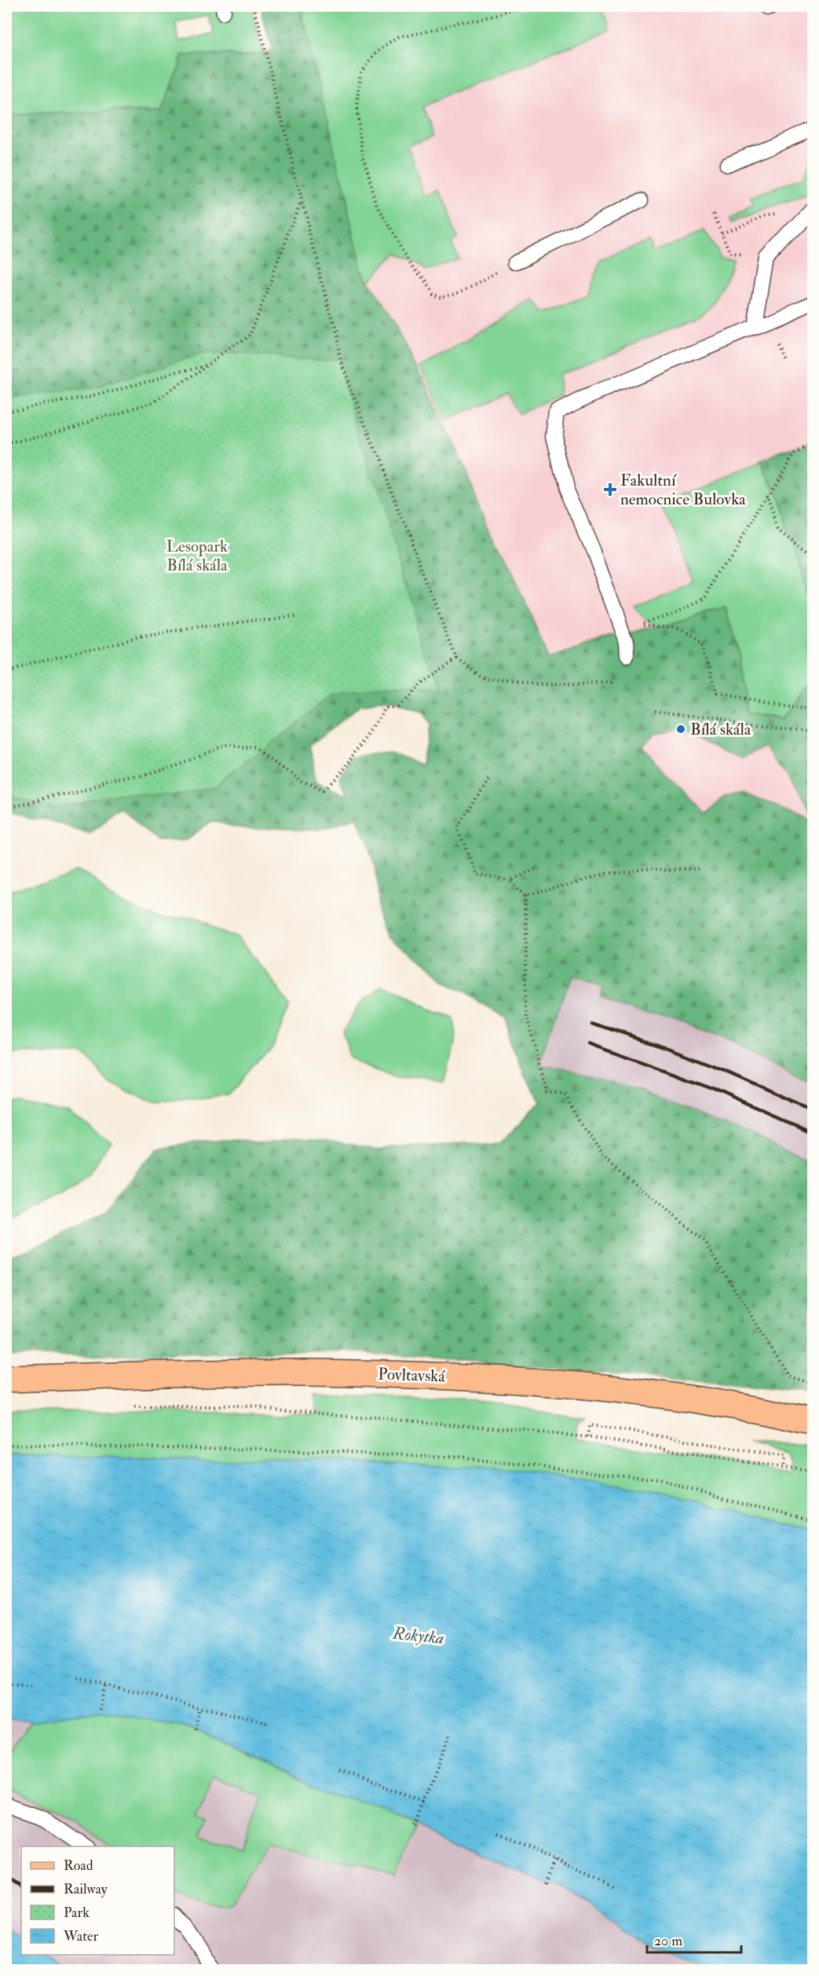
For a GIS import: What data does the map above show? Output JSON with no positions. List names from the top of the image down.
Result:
{
  "streets": {
    "main road": ["Povltavská"]
  },
  "water": ["Rokytka"],
  "parks": ["Lesopark Bílá skála"],
  "places": {
    "health": ["Fakultní nemocnice Bulovka"],
    "other": ["Bílá skála"]
  },
  "legend": [
    "Road",
    "Railway",
    "Park",
    "Water"
  ],
  "scale_bar": "20 m"
}
